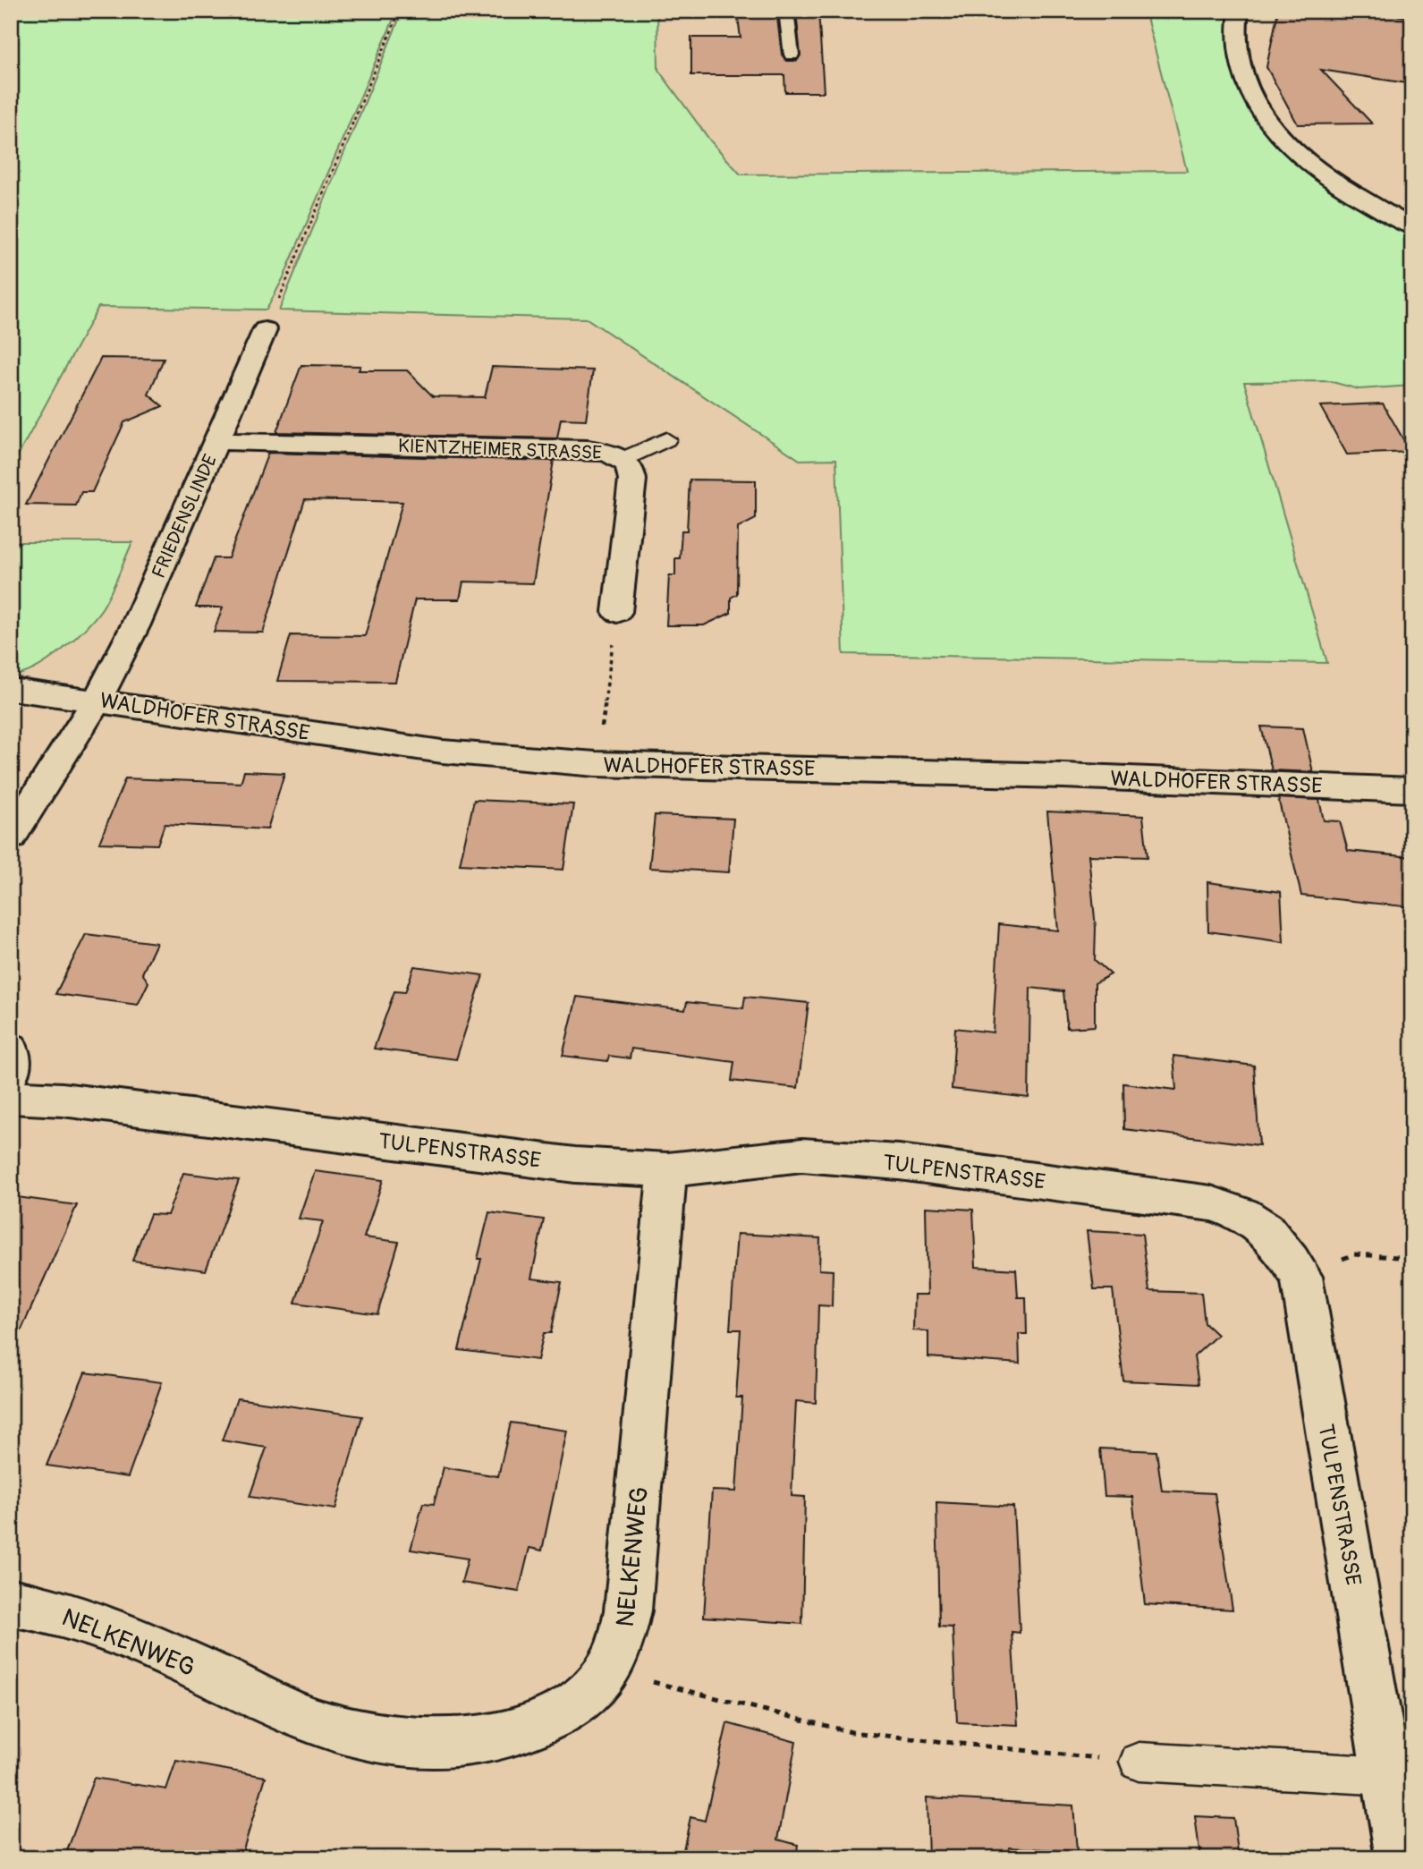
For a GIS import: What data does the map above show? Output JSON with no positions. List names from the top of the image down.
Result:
{
  "streets": {
    "street": [
      "KIENTZHEIMER STRASSE",
      "FRIEDENSLINDE",
      "WALDHOFER STRASSE",
      "TULPENSTRASSE",
      "NELKENWEG"
    ]
  },
  "crossings": [
    ["KIENTZHEIMER STRASSE", "FRIEDENSLINDE"],
    ["FRIEDENSLINDE", "WALDHOFER STRASSE"],
    ["TULPENSTRASSE", "NELKENWEG"]
  ]
}
